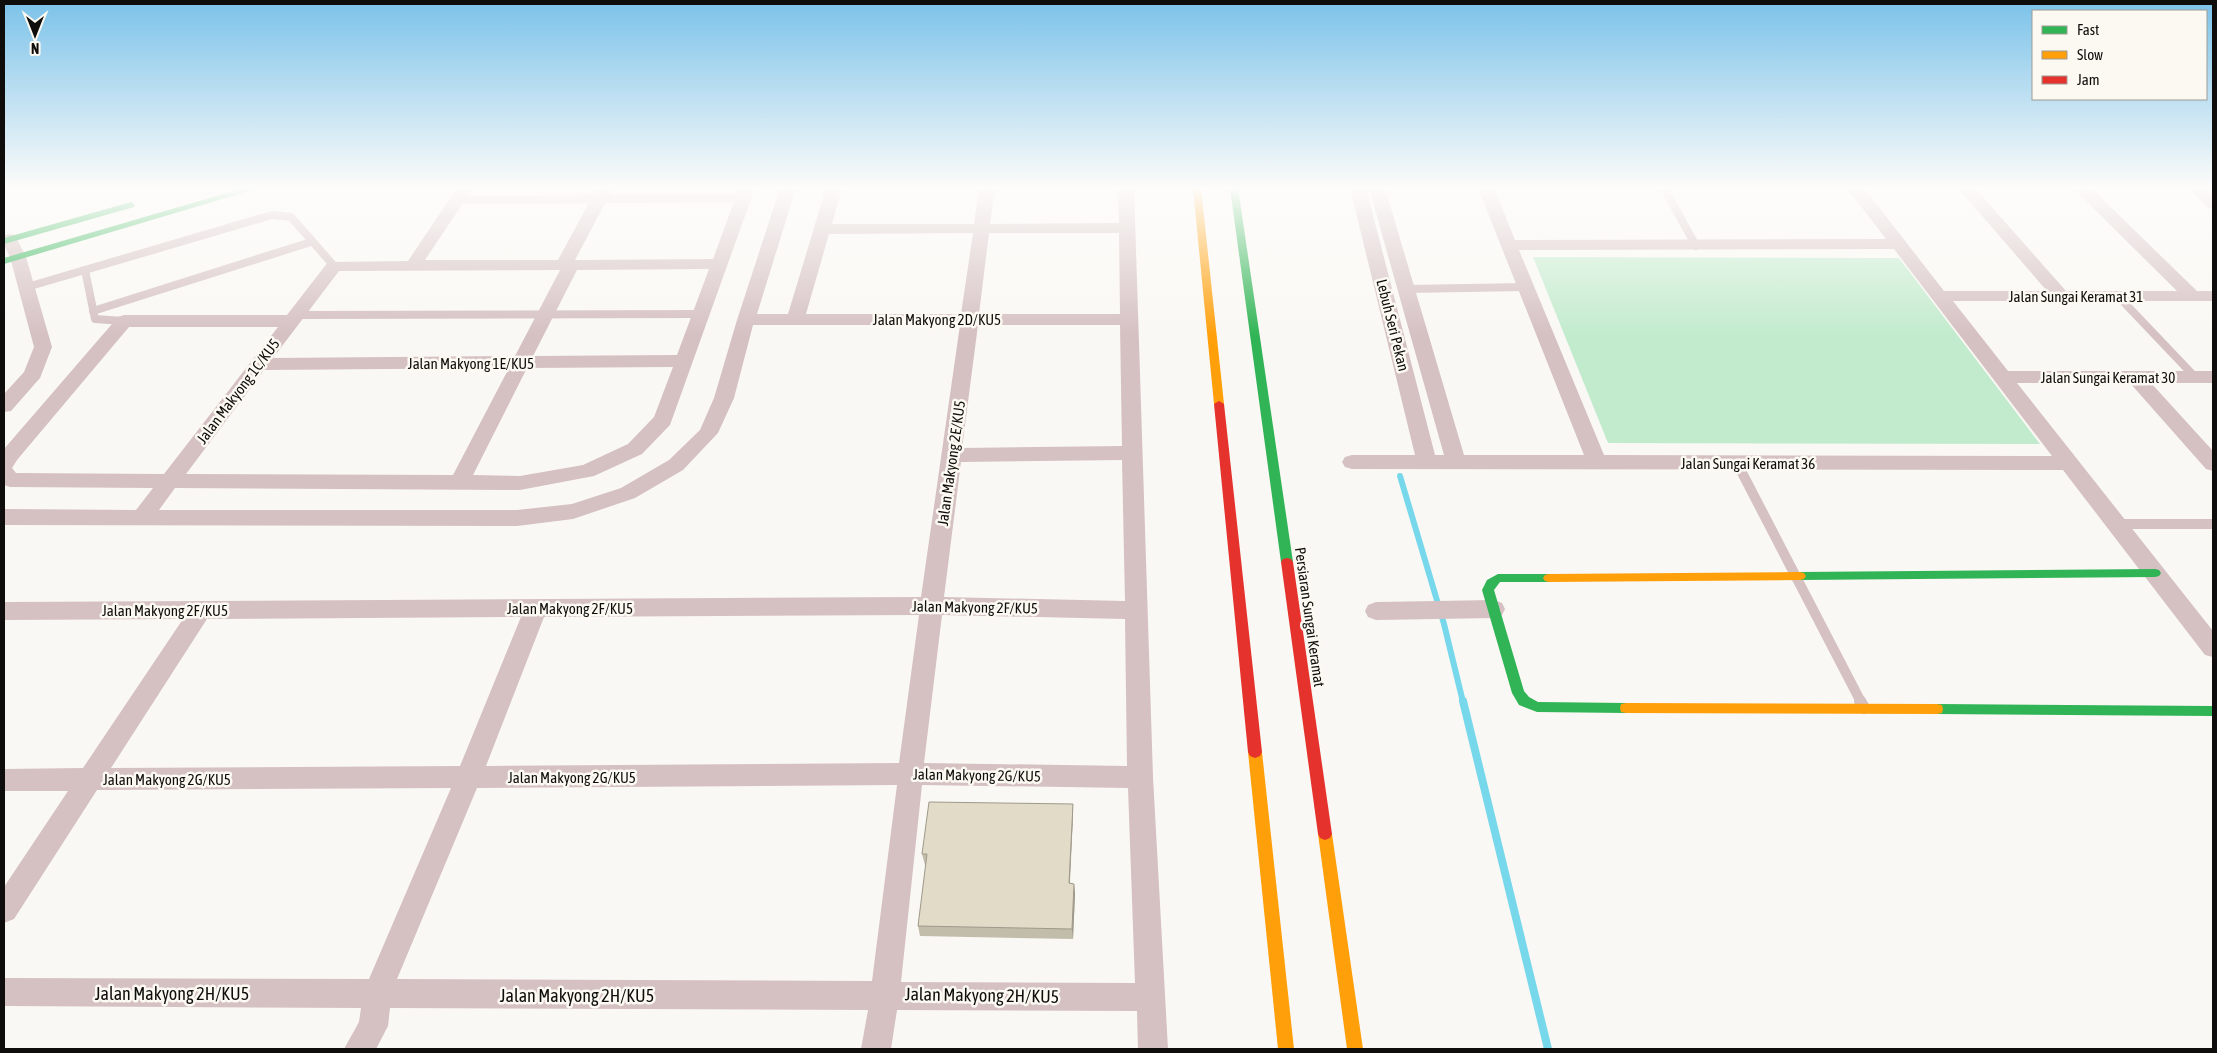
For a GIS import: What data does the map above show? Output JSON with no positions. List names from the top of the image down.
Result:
{
  "streets": {
    "street": [
      "Jalan Sungai Keramat 31",
      "Jalan Makyong 2D/KU5",
      "Lebuh Seri Pekan",
      "Jalan Makyong 1E/KU5",
      "Jalan Sungai Keramat 30",
      "Jalan Makyong 1C/KU5",
      "Jalan Makyong 2E/KU5",
      "Jalan Sungai Keramat 36",
      "Jalan Makyong 2F/KU5",
      "Persiaran Sungai Keramat",
      "Jalan Makyong 2G/KU5",
      "Jalan Makyong 2H/KU5"
    ]
  },
  "crossings": [
    ["Jalan Makyong 2D/KU5", "Jalan Makyong 2E/KU5"],
    ["Lebuh Seri Pekan", "Jalan Sungai Keramat 36"],
    ["Jalan Makyong 1E/KU5", "Jalan Makyong 1C/KU5"],
    ["Jalan Makyong 2E/KU5", "Jalan Makyong 2F/KU5"],
    ["Jalan Makyong 2E/KU5", "Jalan Makyong 2G/KU5"],
    ["Jalan Makyong 2E/KU5", "Jalan Makyong 2H/KU5"]
  ],
  "legend": ["Fast", "Slow", "Jam"],
  "north": "bottom"
}
